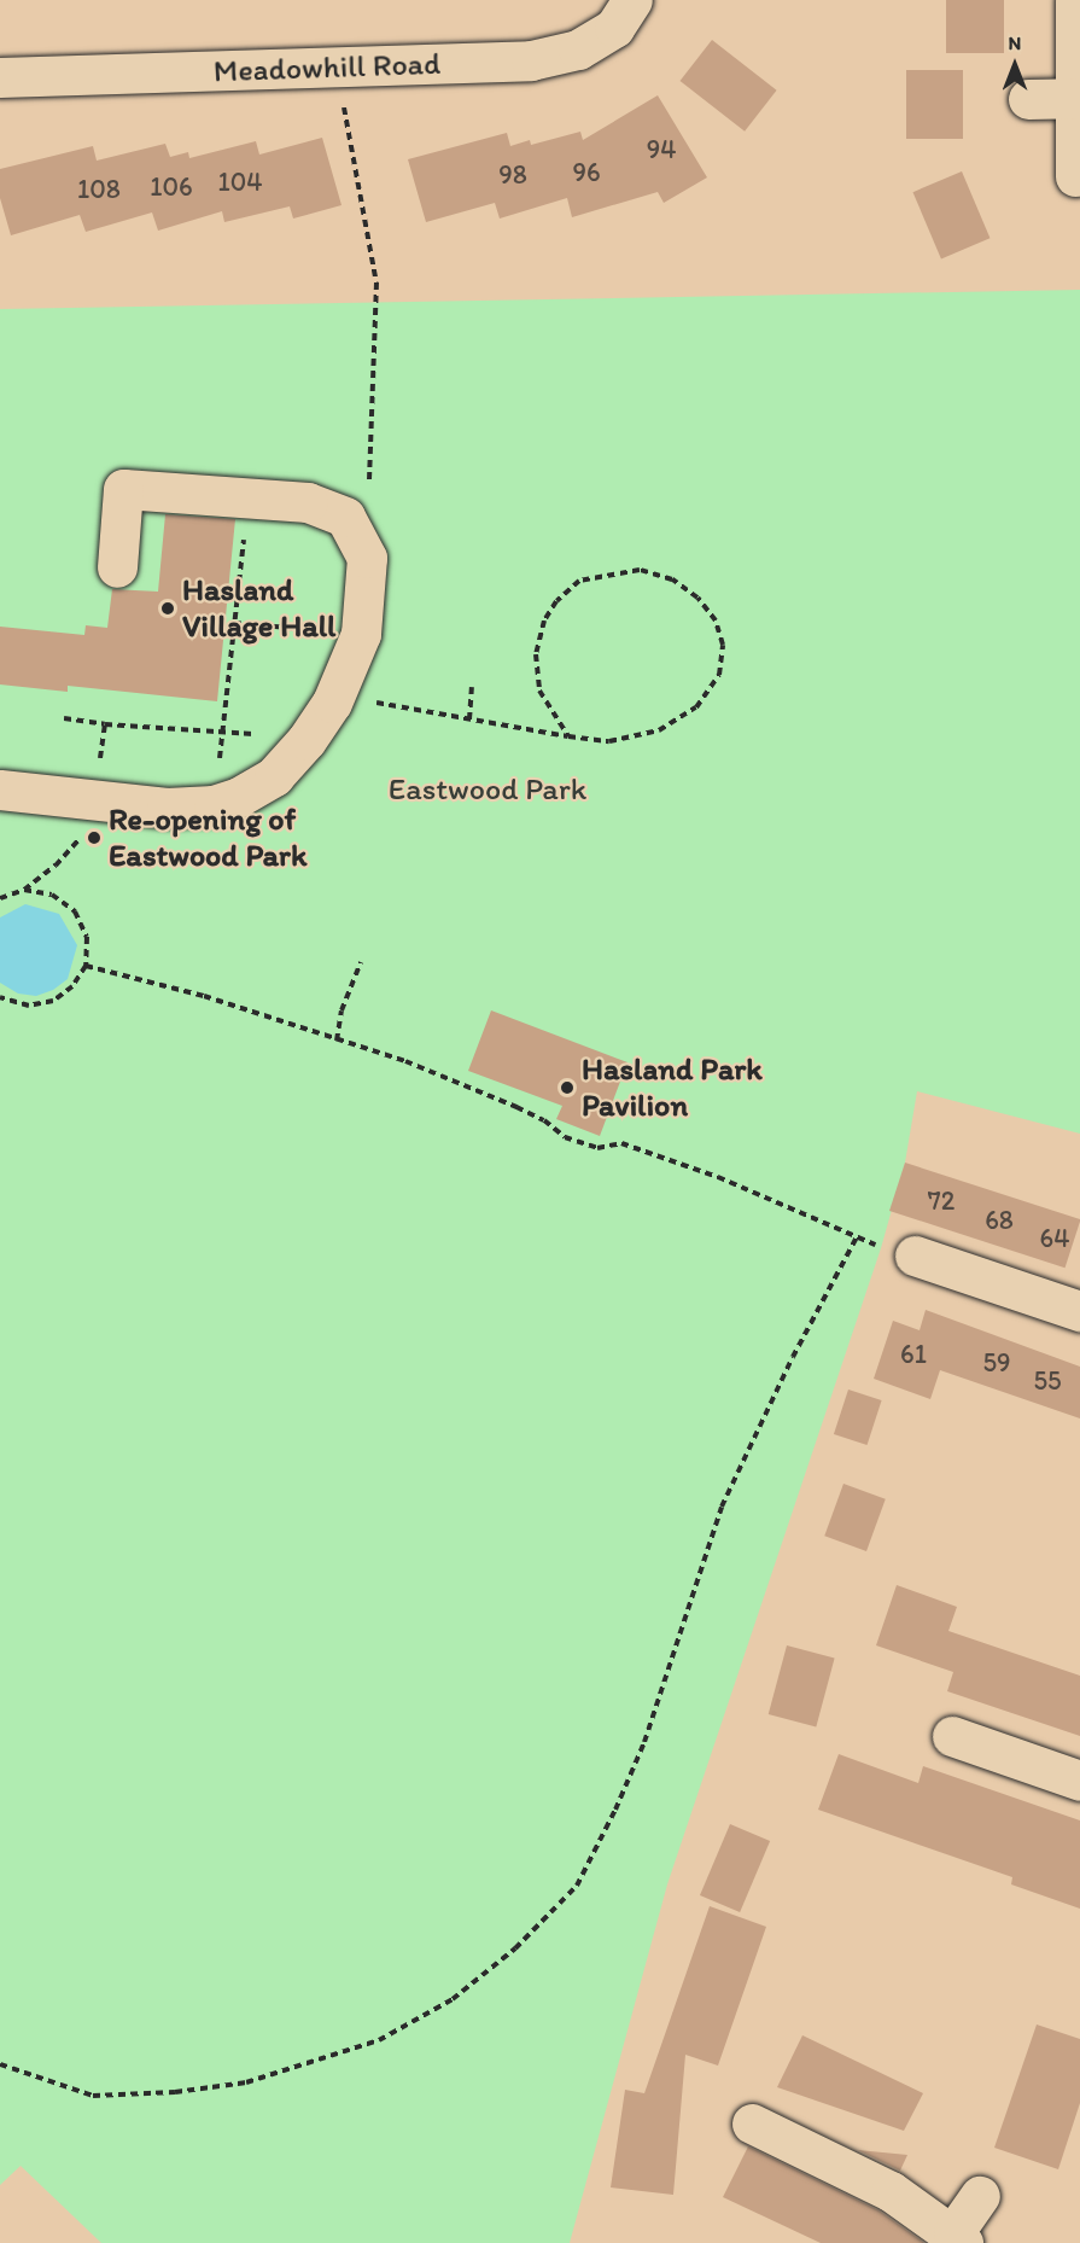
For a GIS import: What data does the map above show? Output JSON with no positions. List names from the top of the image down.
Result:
{
  "streets": {
    "street": ["Meadowhill Road"]
  },
  "parks": ["Eastwood Park"],
  "places": ["Hasland Village Hall", "Re-opening of Eastwood Park", "Hasland Park Pavilion"],
  "house_numbers": [
    "94",
    "96",
    "98",
    "104",
    "106",
    "108",
    "72",
    "68",
    "64",
    "61",
    "59",
    "55"
  ],
  "north": "top"
}
